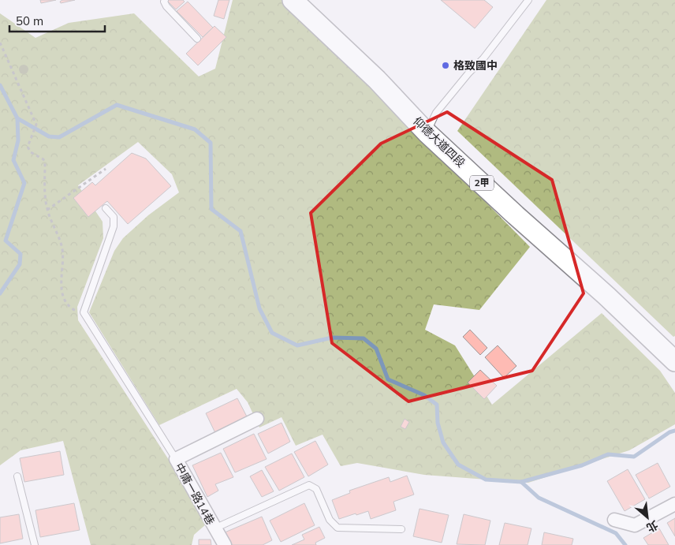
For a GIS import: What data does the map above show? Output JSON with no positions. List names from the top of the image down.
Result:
{
  "streets": {
    "main road": ["仰德大道四段", "2甲"],
    "street": ["中庸一路14巷"]
  },
  "places": ["格致國中"],
  "scale_bar": "50 m",
  "north": "bottom right"
}
